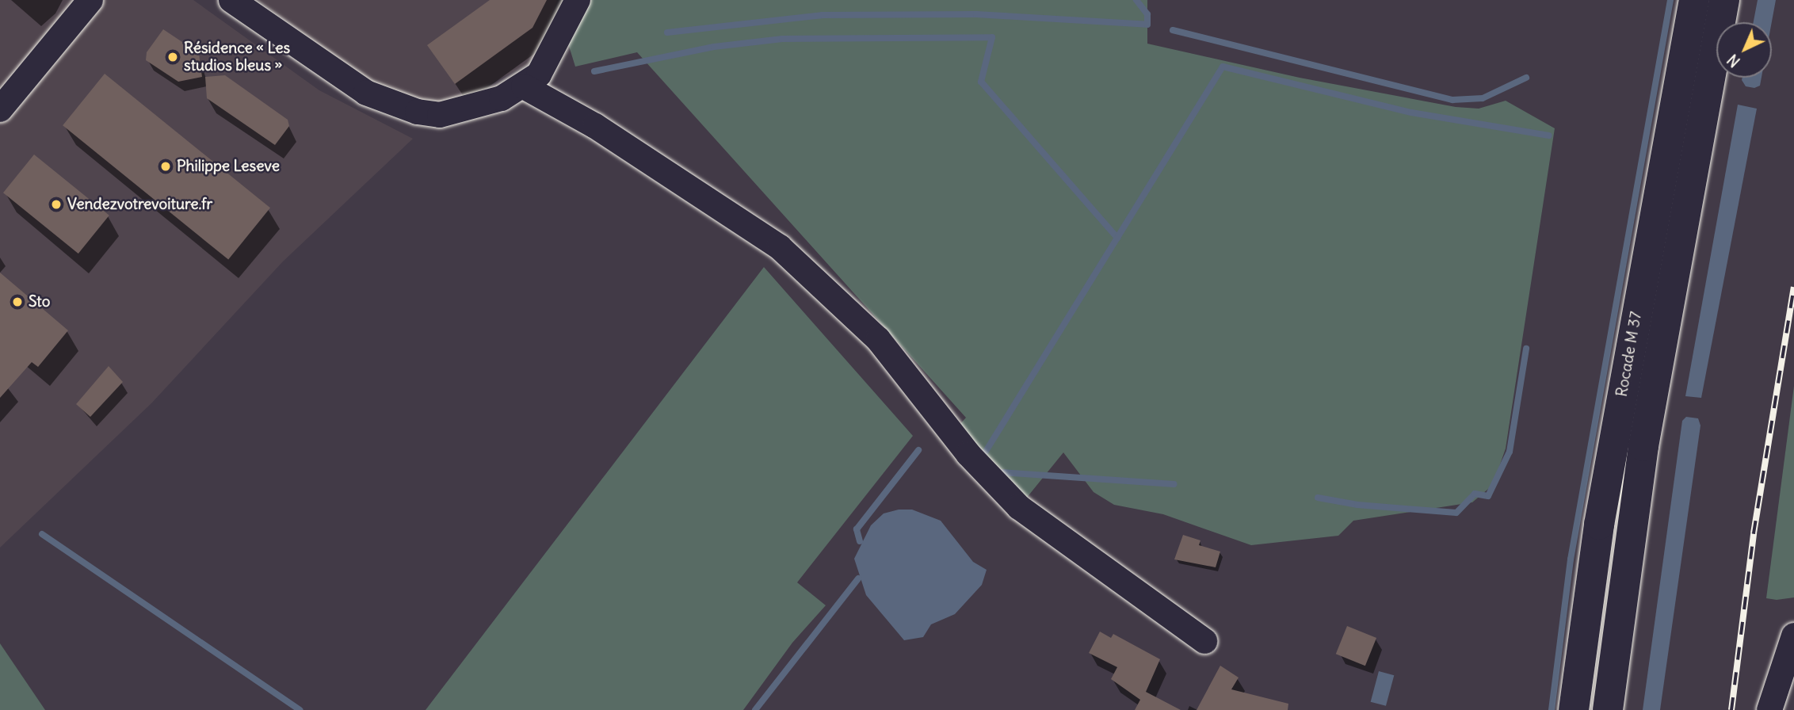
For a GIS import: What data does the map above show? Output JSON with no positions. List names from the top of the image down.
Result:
{
  "streets": {
    "highway": ["Rocade M 37"]
  },
  "places": [
    "Résidence « Les studios bleus »",
    "Philippe Leseve",
    "Vendezvotrevoiture.fr",
    "Sto"
  ],
  "north": "bottom left"
}
